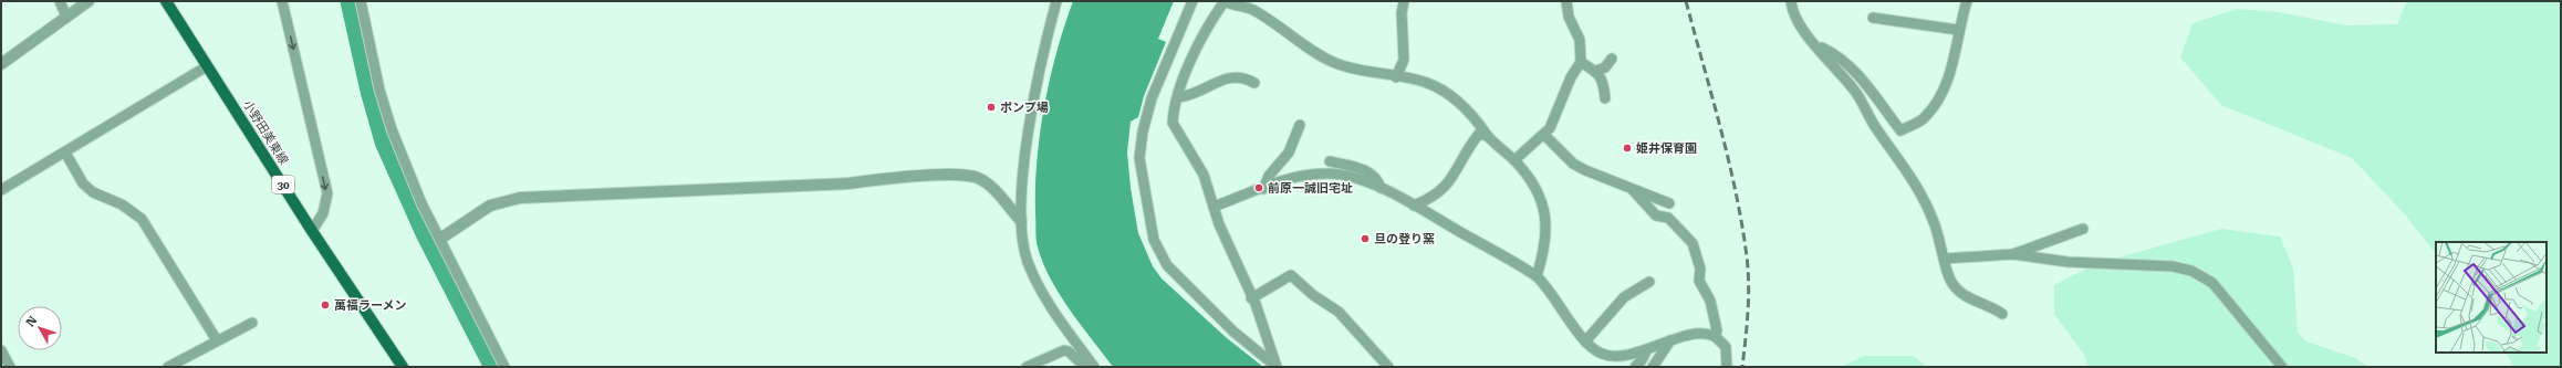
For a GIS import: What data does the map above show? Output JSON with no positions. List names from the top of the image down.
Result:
{
  "streets": {
    "main road": ["小野田美東線", "30"]
  },
  "places": [
    "ポンプ場",
    "姫井保育園",
    "前原一誠旧宅址",
    "旦の登り窯",
    "萬福ラーメン"
  ],
  "north": "top left"
}
